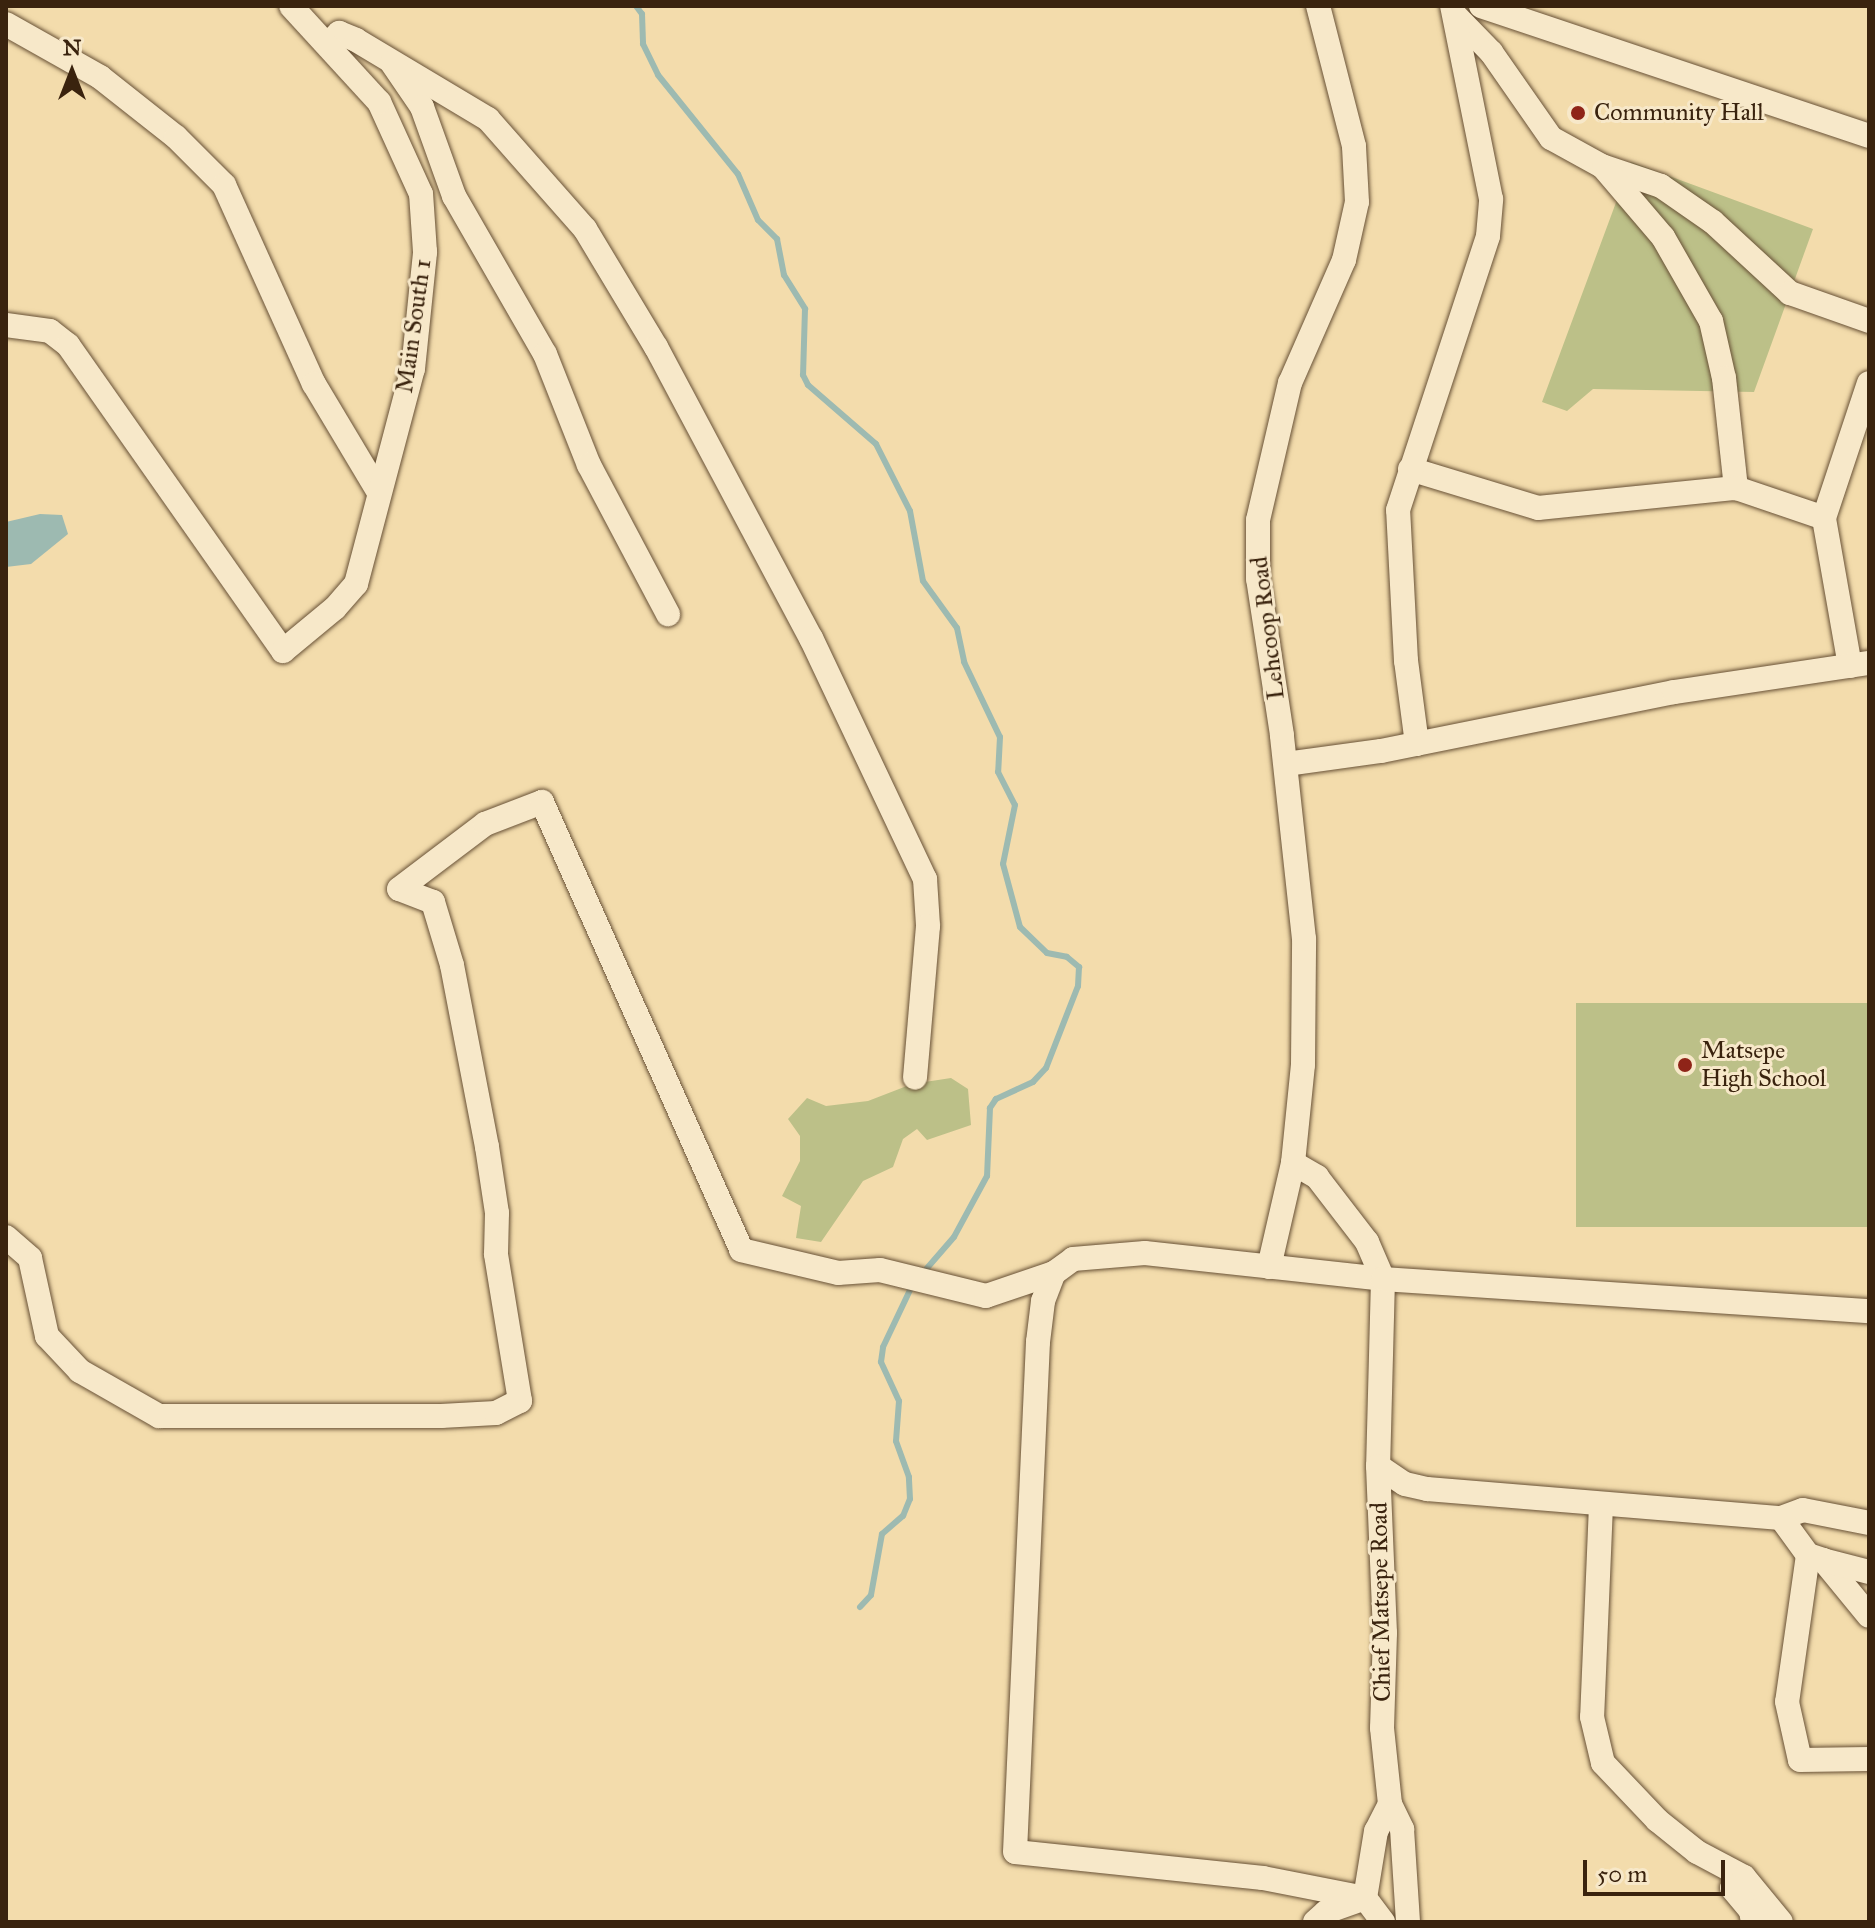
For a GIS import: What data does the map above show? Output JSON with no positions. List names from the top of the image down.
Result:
{
  "streets": {
    "street": ["Main South 1", "Lehcoop Road", "Chief Matsepe Road"]
  },
  "places": ["Community Hall", "Matsepe High School"],
  "scale_bar": "50 m",
  "north": "top"
}
